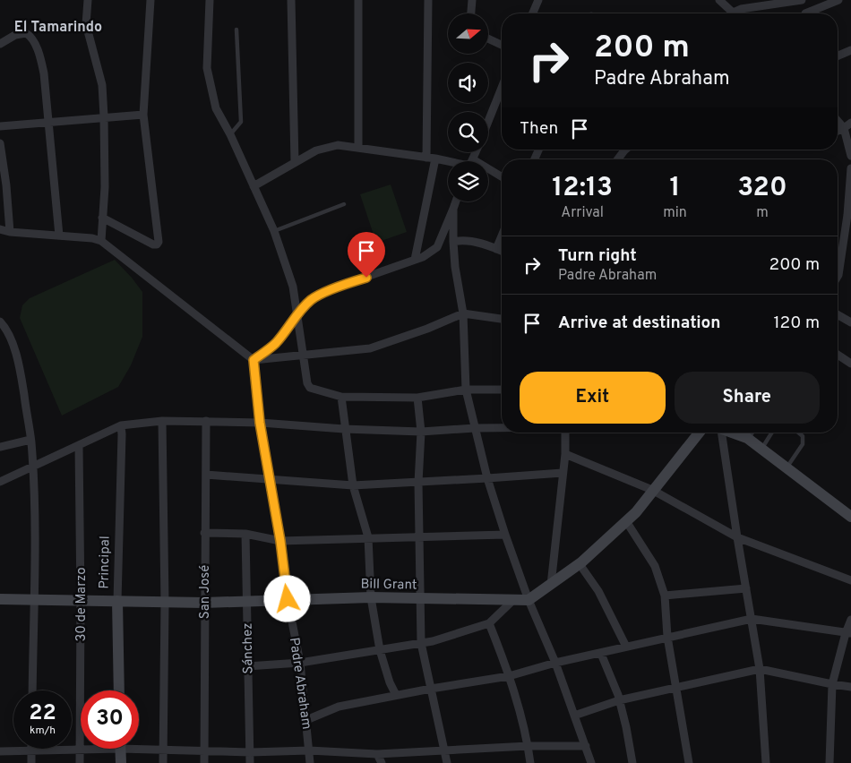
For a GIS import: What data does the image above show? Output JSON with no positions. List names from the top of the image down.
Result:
{
  "streets": {
    "street": [
      "Principal",
      "Bill Grant",
      "San José",
      "30 de Marzo",
      "Sánchez",
      "Padre Abraham"
    ]
  },
  "crossings": [
    ["Principal", "Bill Grant"],
    ["Bill Grant", "San José"],
    ["Bill Grant", "30 de Marzo"],
    ["Bill Grant", "Sánchez"],
    ["Bill Grant", "Padre Abraham"]
  ],
  "districts": ["El Tamarindo"],
  "north": "right",
  "page": {
    "turn": ["200 m", "Padre Abraham"],
    "then": "Then",
    "eta": [
      "12:13",
      "Arrival",
      "1",
      "min",
      "320",
      "m"
    ],
    "list": [
      {
        "name": "Turn right",
        "note": "Padre Abraham",
        "value": "200 m"
      },
      {
        "name": "Arrive at destination",
        "value": "120 m"
      }
    ],
    "buttons": ["Exit", "Share"],
    "speed": "22 km/h",
    "limit": "30"
  }
}
